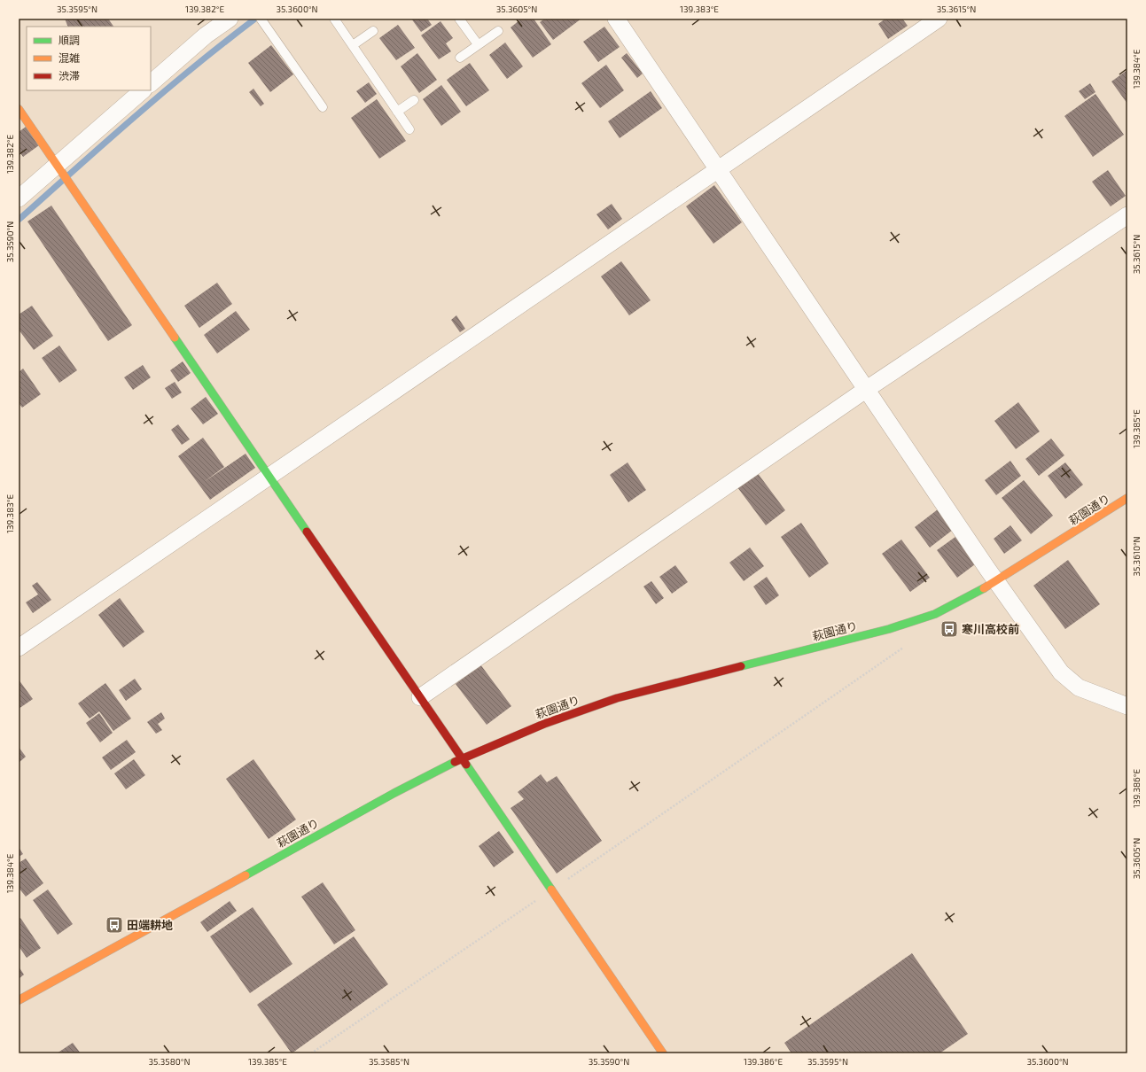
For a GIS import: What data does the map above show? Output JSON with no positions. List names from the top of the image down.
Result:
{
  "streets": {
    "street": ["萩園通り"]
  },
  "places": {
    "bus stop": ["寒川高校前", "田端耕地"]
  },
  "legend": ["順調", "混雑", "渋滞"],
  "coordinates": [
    "35.3595°N",
    "139.382°E",
    "35.3600°N",
    "35.3605°N",
    "139.383°E",
    "35.3615°N",
    "139.384°E",
    "35.3590°N",
    "139.385°E",
    "35.3610°N",
    "139.386°E",
    "35.3580°N",
    "35.3585°N"
  ]
}
